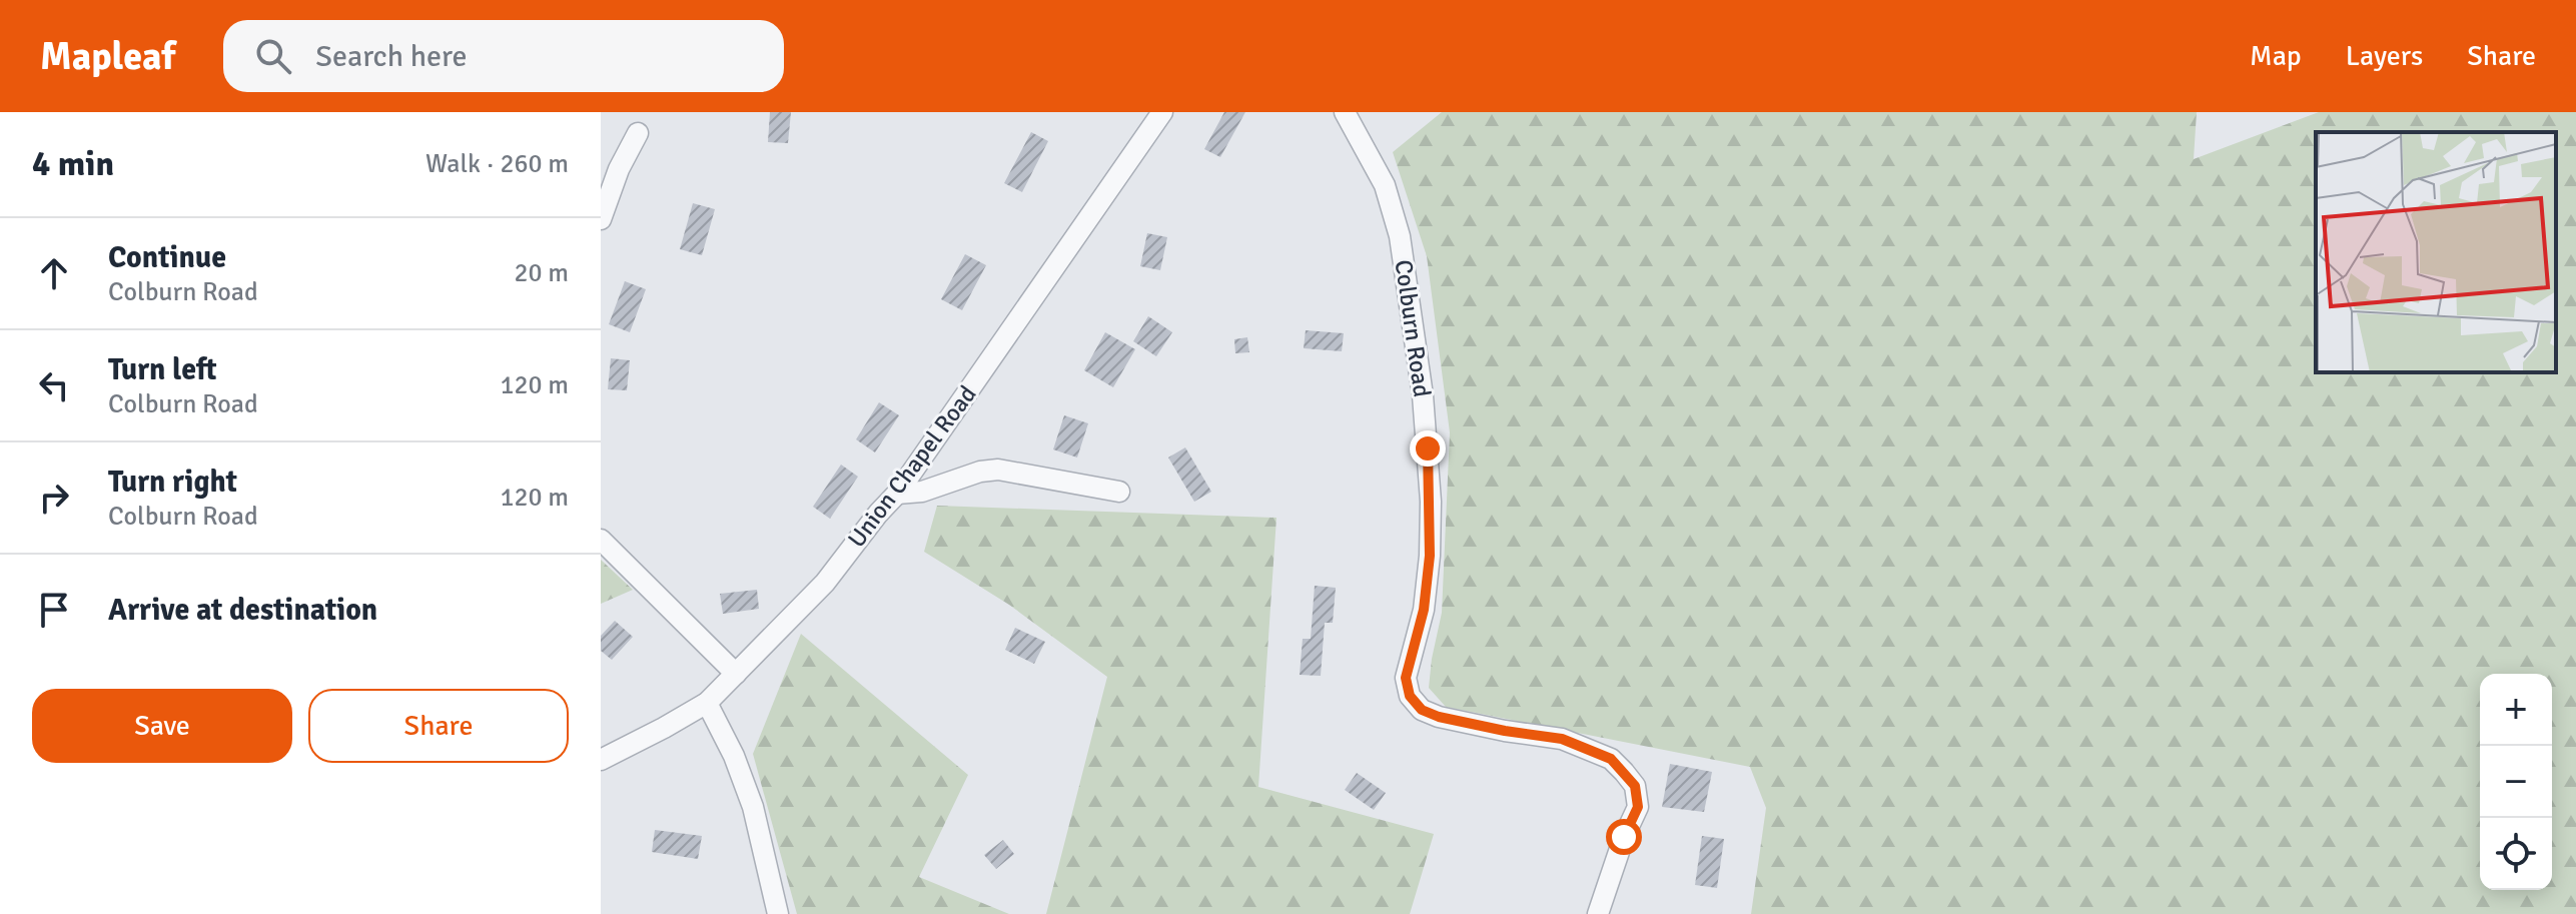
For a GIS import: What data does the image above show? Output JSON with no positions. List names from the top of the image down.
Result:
{
  "streets": {
    "street": ["Colburn Road", "Union Chapel Road"]
  },
  "page": {
    "header": "Mapleaf",
    "search": "Search here",
    "nav": ["Map", "Layers", "Share"],
    "heading": ["4 min", "Walk · 260 m"],
    "list": [
      ["Continue", "Colburn Road", "20 m"],
      ["Turn left", "Colburn Road", "120 m"],
      ["Turn right", "Colburn Road", "120 m"],
      "Arrive at destination"
    ],
    "buttons": ["Save", "Share"],
    "map_buttons": ["+", "−"]
  }
}
